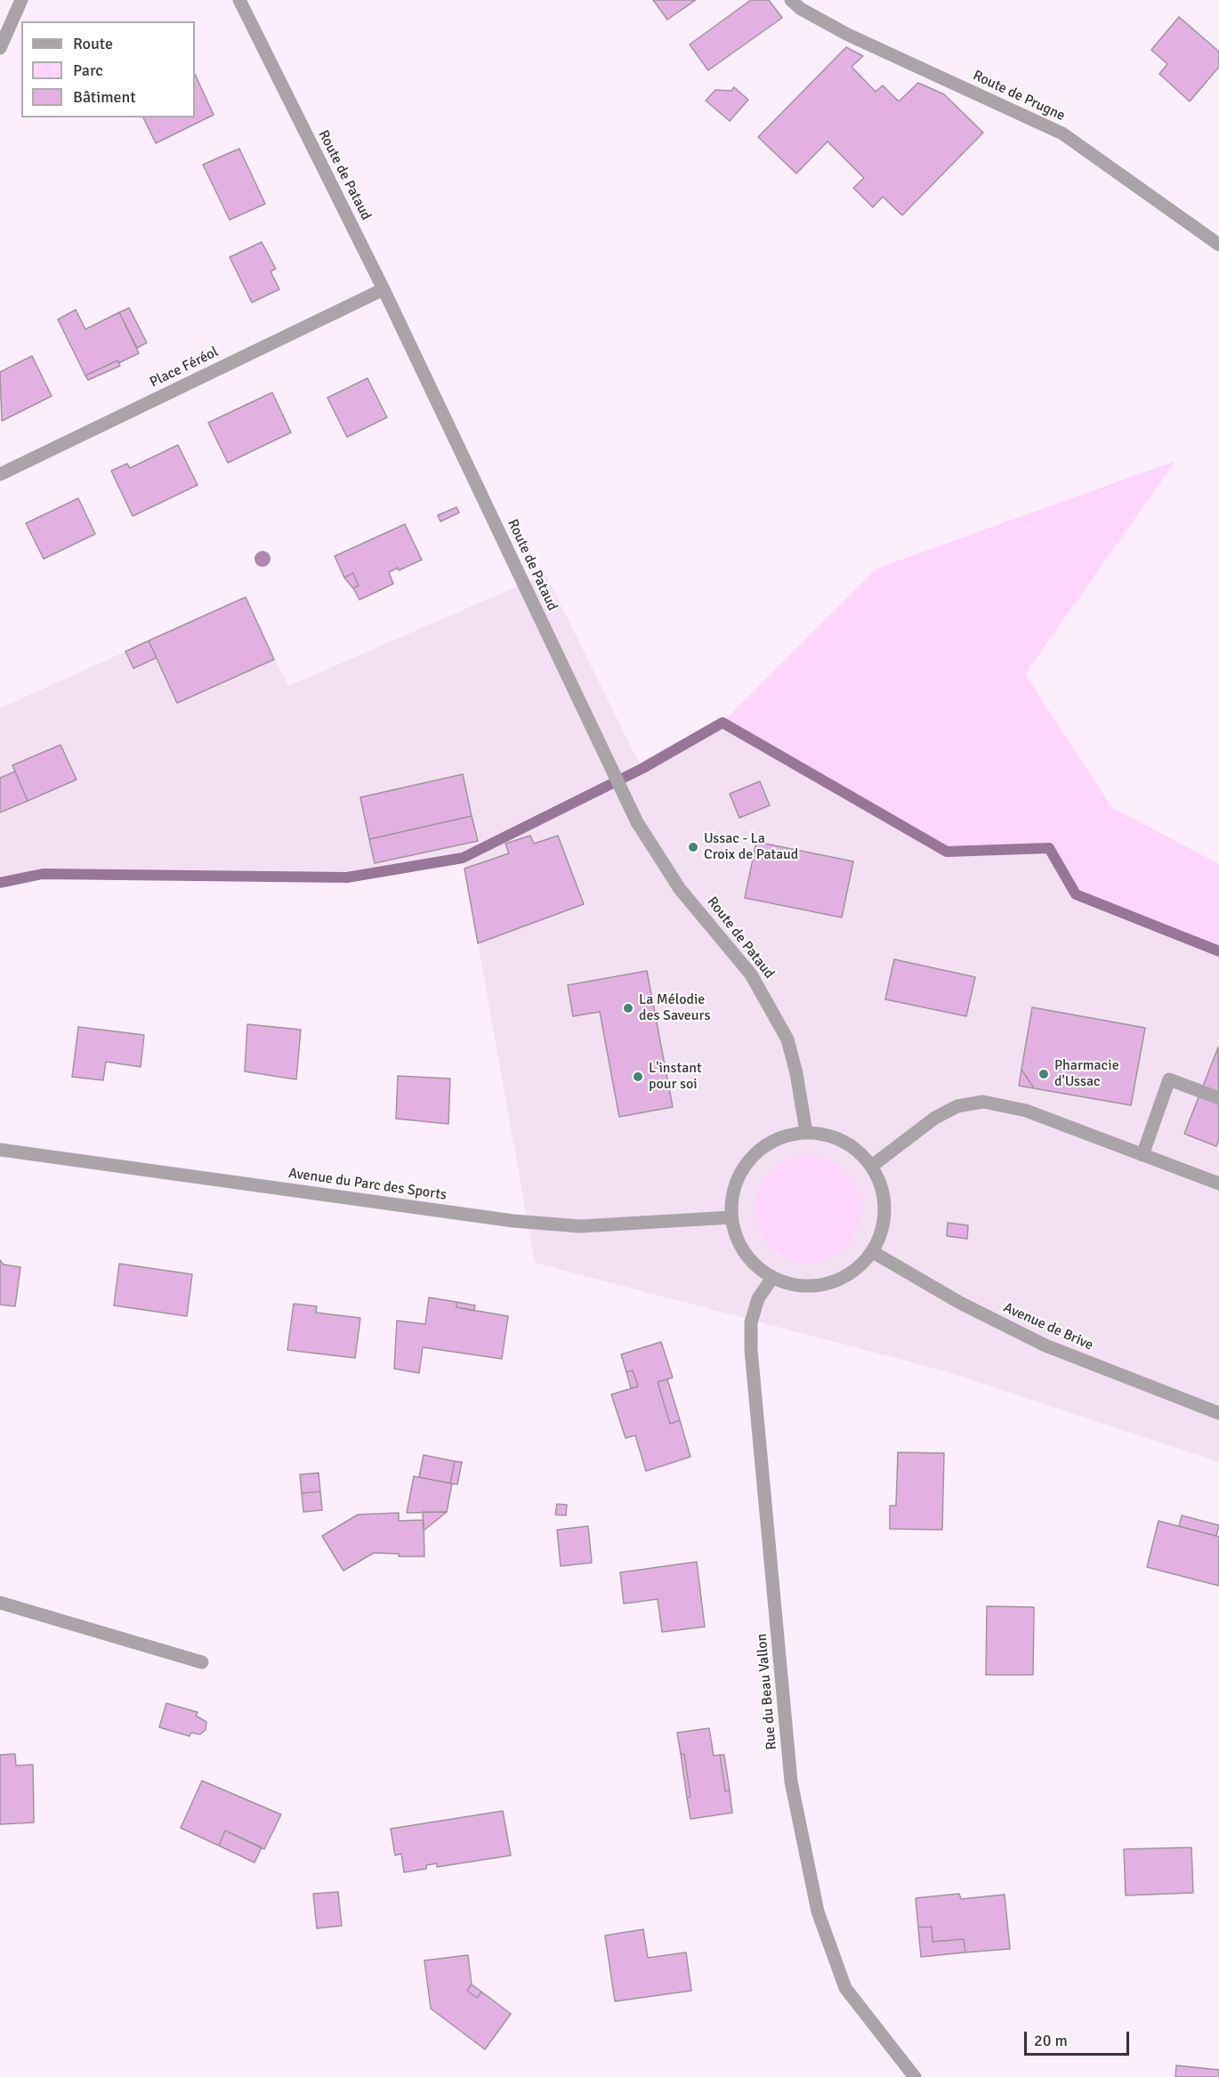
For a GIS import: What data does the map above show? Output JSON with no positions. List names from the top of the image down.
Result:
{
  "streets": {
    "street": [
      "Route de Prugne",
      "Route de Pataud",
      "Place Féréol",
      "Avenue du Parc des Sports",
      "Avenue de Brive",
      "Rue du Beau Vallon"
    ]
  },
  "crossings": [
    ["Route de Pataud", "Place Féréol"],
    ["Route de Pataud", "Avenue du Parc des Sports"],
    ["Route de Pataud", "Avenue de Brive"],
    ["Route de Pataud", "Rue du Beau Vallon"],
    ["Avenue du Parc des Sports", "Avenue de Brive"],
    ["Avenue du Parc des Sports", "Rue du Beau Vallon"],
    ["Avenue de Brive", "Rue du Beau Vallon"]
  ],
  "places": [
    "Ussac - La Croix de Pataud",
    "La Mélodie des Saveurs",
    "Pharmacie d'Ussac",
    "L'instant pour soi"
  ],
  "legend": ["Route", "Parc", "Bâtiment"],
  "scale_bar": "20 m"
}
